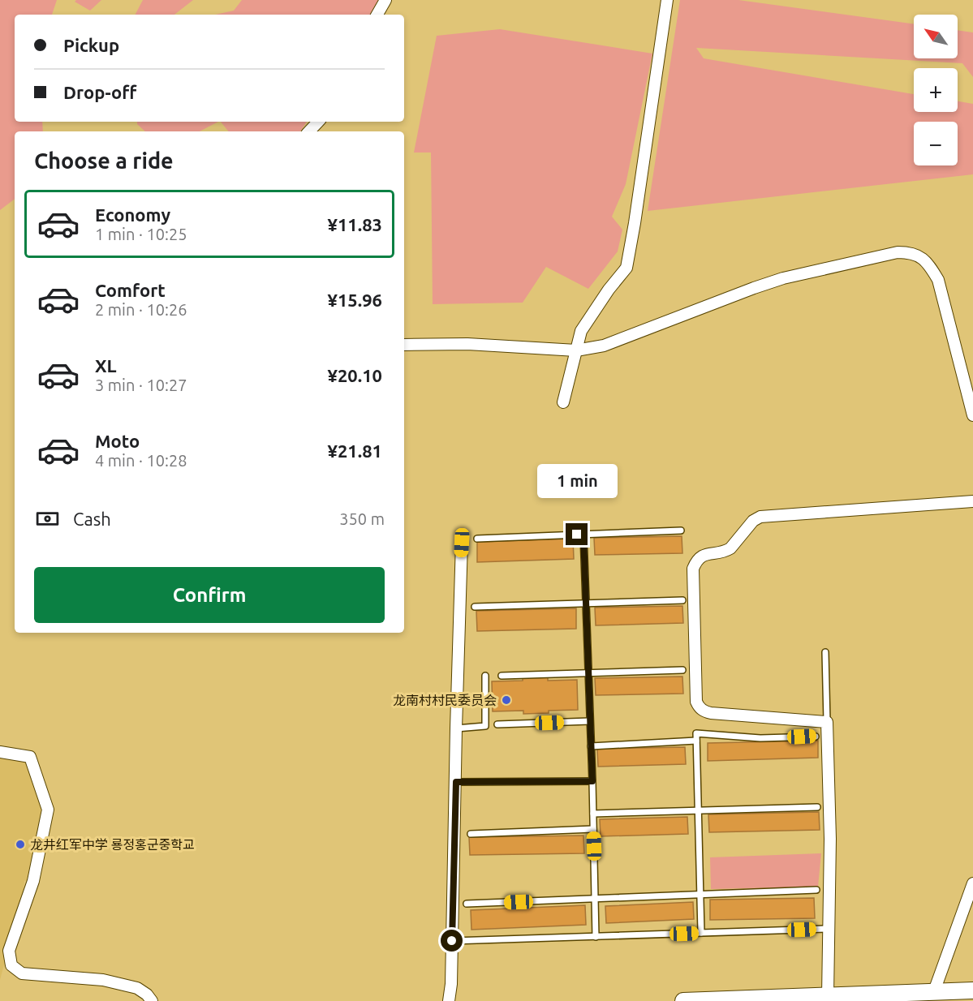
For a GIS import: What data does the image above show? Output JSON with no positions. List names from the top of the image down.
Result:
{
  "places": ["龙南村村民委员会", "龙井红军中学 룡정홍군중학교"],
  "north": "top left",
  "page": {
    "map_buttons": ["+", "−"],
    "banner": ["Pickup", "Drop-off"],
    "heading": "Choose a ride",
    "list": [
      {
        "name": "Economy",
        "note": "1 min · 10:25",
        "value": "¥11.83"
      },
      {
        "name": "Comfort",
        "note": "2 min · 10:26",
        "value": "¥15.96"
      },
      {
        "name": "XL",
        "note": "3 min · 10:27",
        "value": "¥20.10"
      },
      {
        "name": "Moto",
        "note": "4 min · 10:28",
        "value": "¥21.81"
      }
    ],
    "bubble": "1 min",
    "pay": ["Cash", "350 m"],
    "buttons": "Confirm"
  }
}
